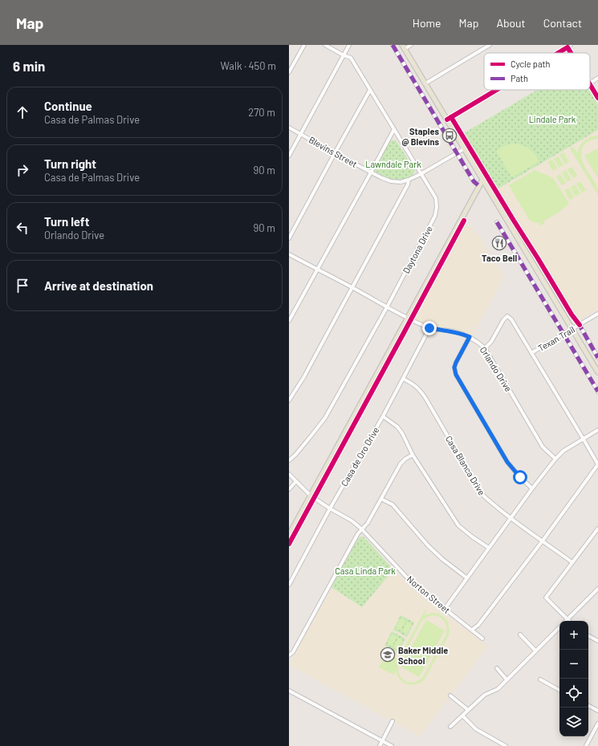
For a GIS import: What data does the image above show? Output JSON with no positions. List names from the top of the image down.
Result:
{
  "streets": {
    "street": [
      "Blevins Street",
      "Daytona Drive",
      "Texan Trail",
      "Orlando Drive",
      "Casa de Oro Drive",
      "Casa Blanca Drive",
      "Norton Street"
    ]
  },
  "crossings": [
    ["Blevins Street", "Daytona Drive"],
    ["Daytona Drive", "Orlando Drive"],
    ["Orlando Drive", "Casa de Oro Drive"],
    ["Casa de Oro Drive", "Casa Blanca Drive"],
    ["Casa de Oro Drive", "Norton Street"]
  ],
  "parks": ["Lindale Park", "Lawndale Park", "Casa Linda Park"],
  "places": {
    "bus stop": ["Staples @ Blevins"],
    "restaurant": ["Taco Bell"],
    "school or university": ["Baker Middle School"]
  },
  "legend": ["Cycle path", "Path"],
  "page": {
    "header": "Map",
    "nav": [
      "Home",
      "Map",
      "About",
      "Contact"
    ],
    "heading": ["6 min", "Walk · 450 m"],
    "list": [
      ["Continue", "Casa de Palmas Drive", "270 m"],
      ["Turn right", "Casa de Palmas Drive", "90 m"],
      ["Turn left", "Orlando Drive", "90 m"],
      "Arrive at destination"
    ],
    "map_buttons": ["+", "−"]
  }
}
